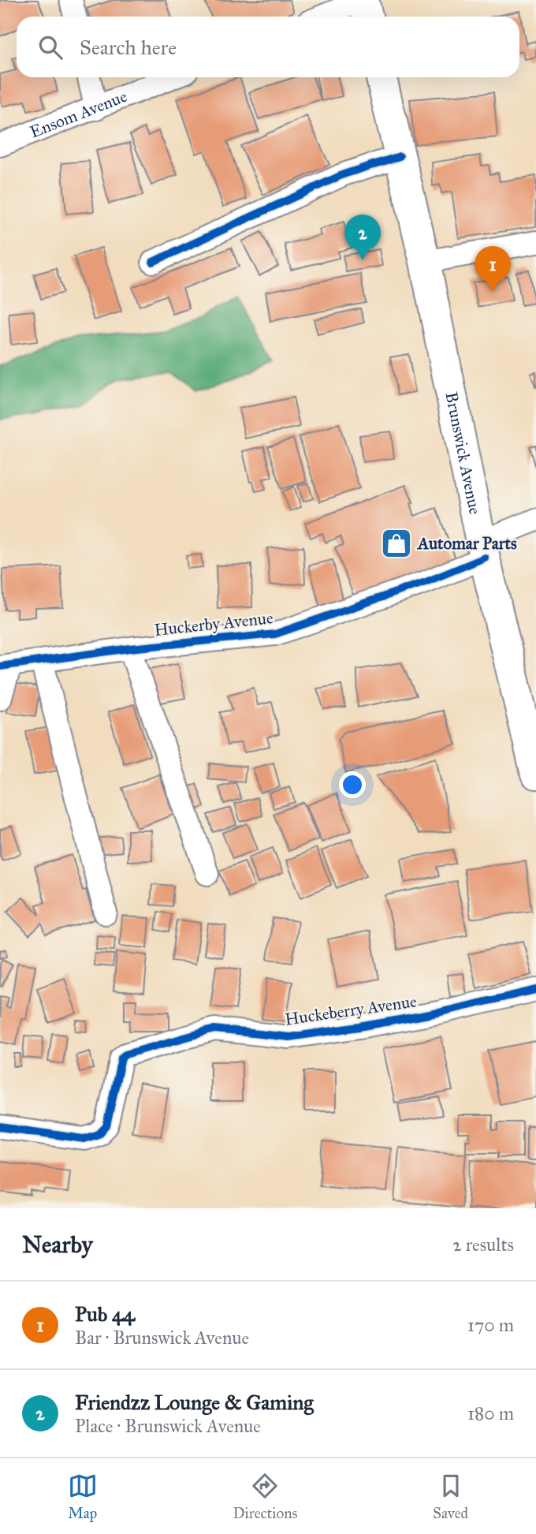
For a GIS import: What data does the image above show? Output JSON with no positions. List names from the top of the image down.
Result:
{
  "streets": {
    "main road": ["Brunswick Avenue"],
    "street": ["Ensom Avenue", "Huckerby Avenue", "Huckeberry Avenue"]
  },
  "crossings": [
    ["Brunswick Avenue", "Huckerby Avenue"]
  ],
  "places": {
    "shop": ["Automar Parts"]
  },
  "page": {
    "search": "Search here",
    "pins": ["2", "1"],
    "heading": ["Nearby", "2 results"],
    "list": [
      {
        "mark": "1",
        "name": "Pub 44",
        "note": "Bar · Brunswick Avenue",
        "value": "170 m"
      },
      {
        "mark": "2",
        "name": "Friendzz Lounge & Gaming",
        "note": "Place · Brunswick Avenue",
        "value": "180 m"
      }
    ],
    "nav": ["Map", "Directions", "Saved"]
  }
}
